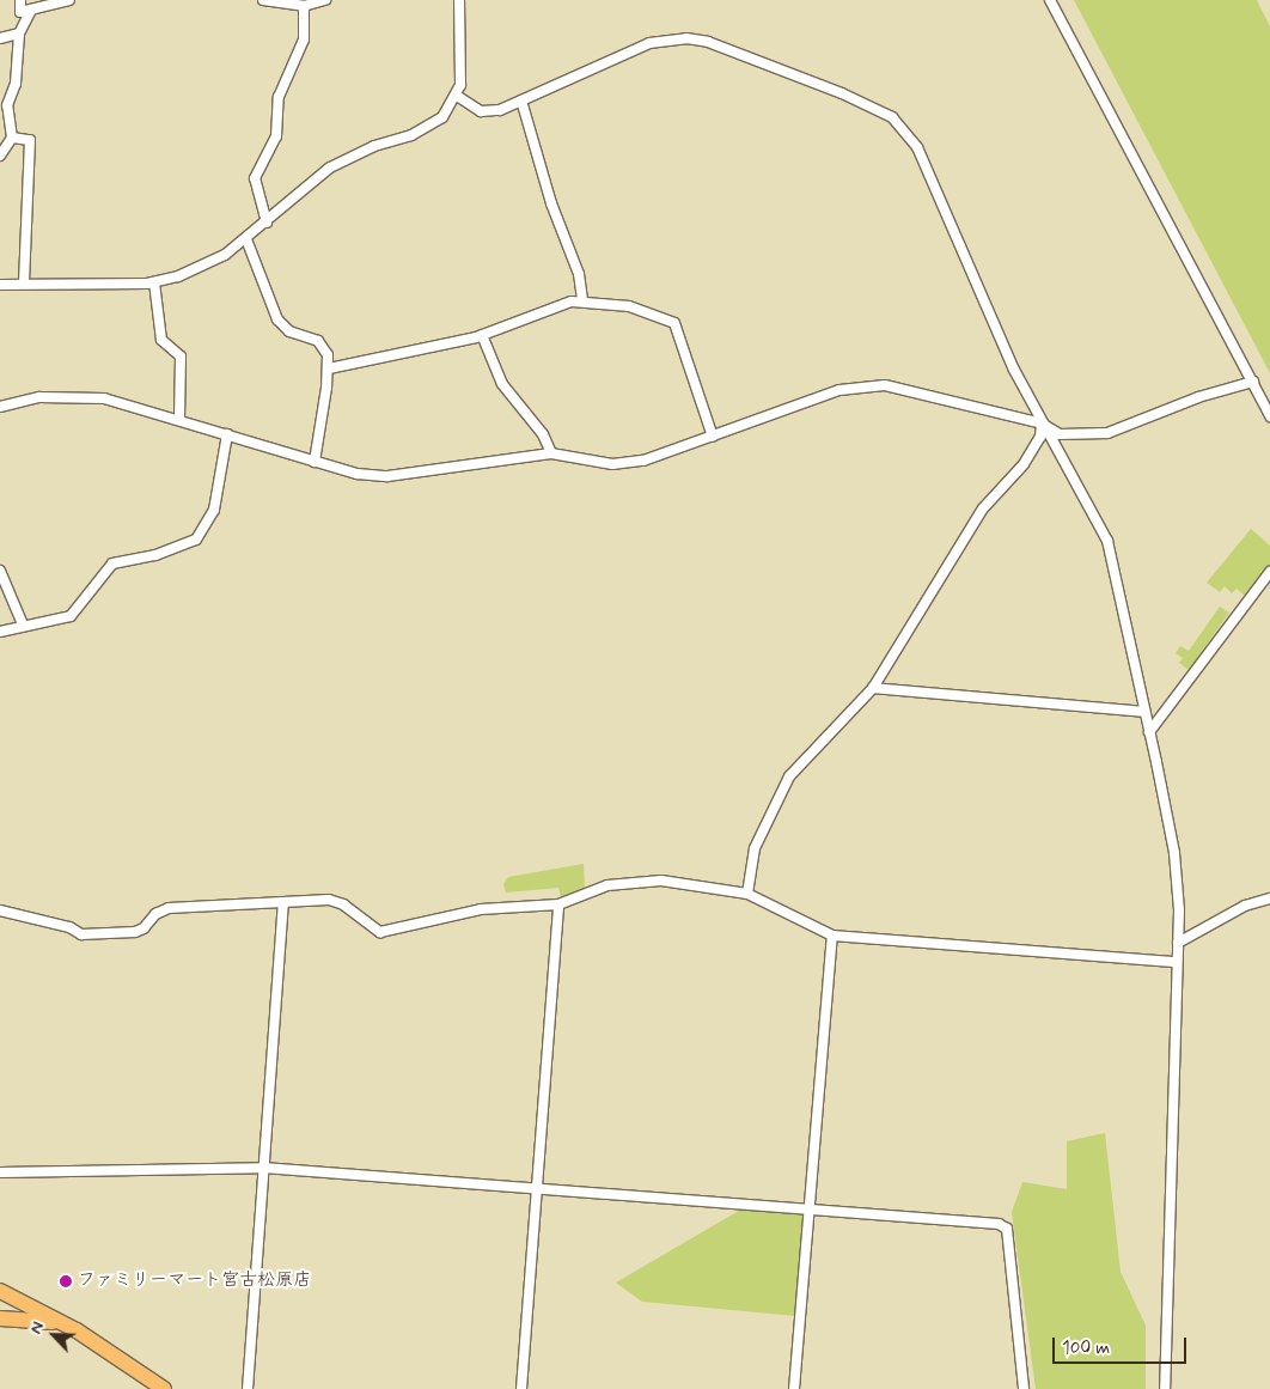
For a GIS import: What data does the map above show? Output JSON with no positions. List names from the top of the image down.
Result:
{
  "places": ["ファミリーマート宮古松原店"],
  "scale_bar": "100 m",
  "north": "top left"
}
